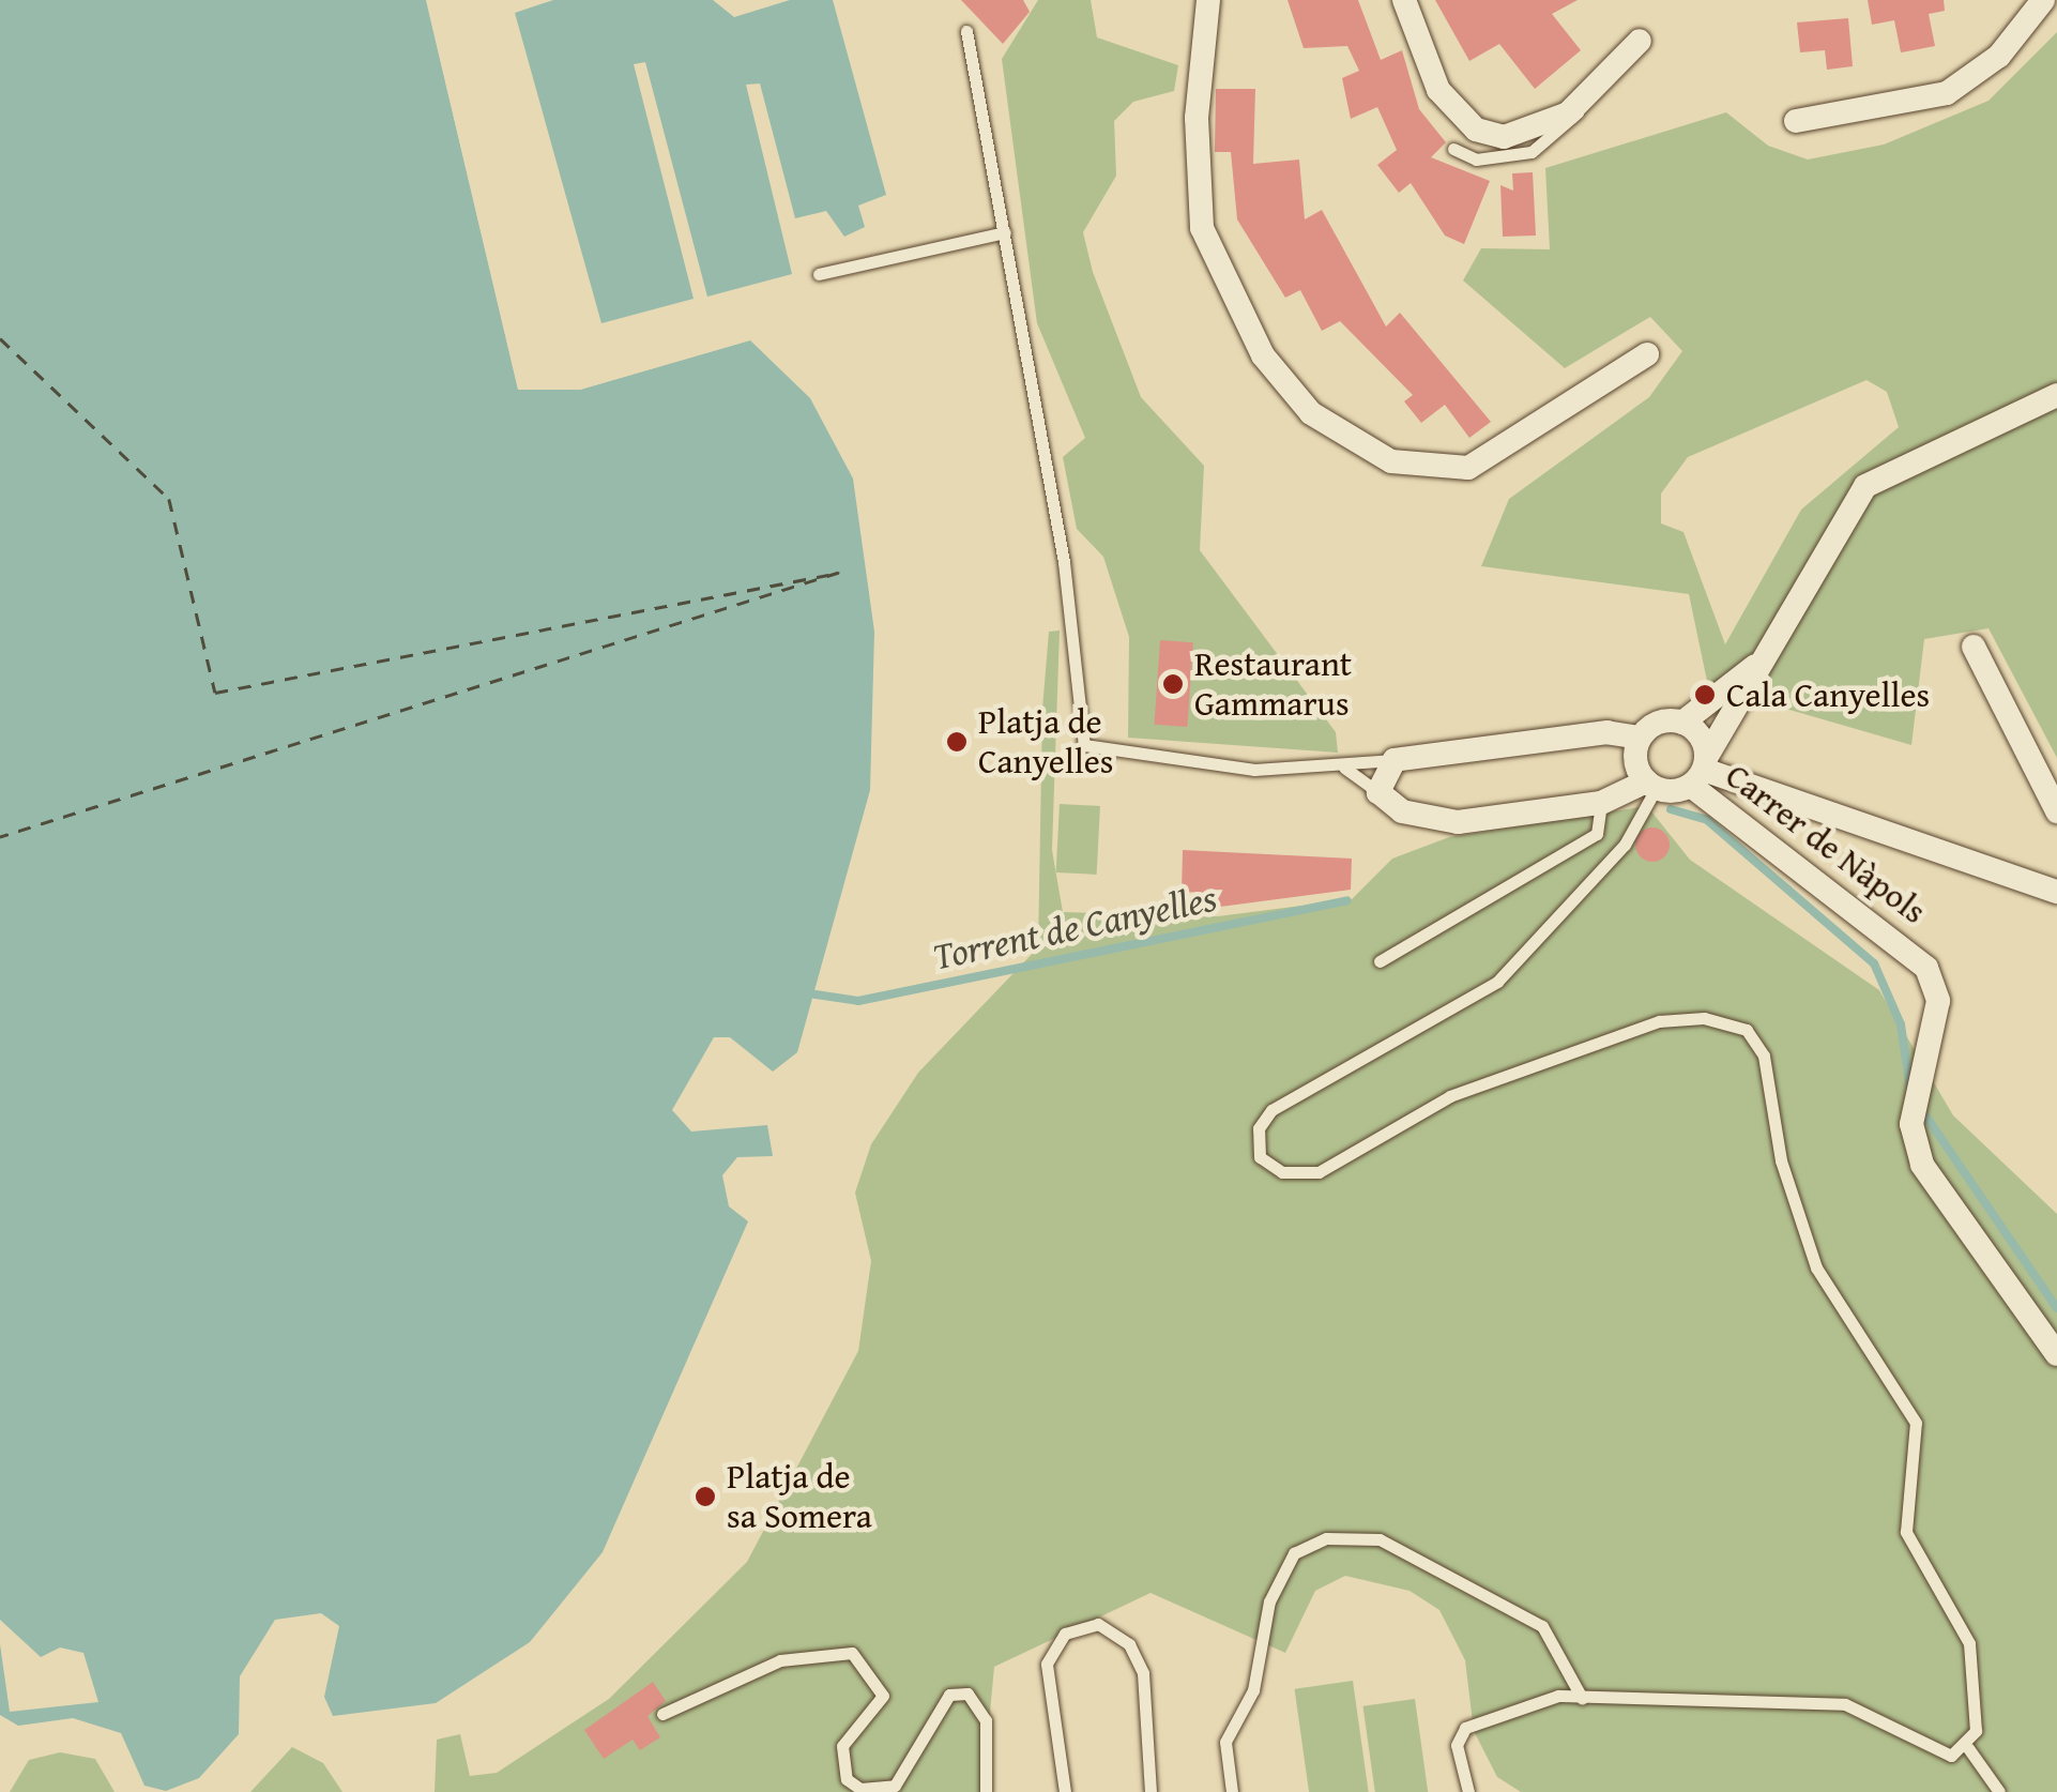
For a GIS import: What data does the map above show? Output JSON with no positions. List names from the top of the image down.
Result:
{
  "streets": {
    "street": ["Carrer de Nàpols"]
  },
  "water": ["Torrent de Canyelles"],
  "places": [
    "Restaurant Gammarus",
    "Cala Canyelles",
    "Platja de Canyelles",
    "Platja de sa Somera"
  ]
}
